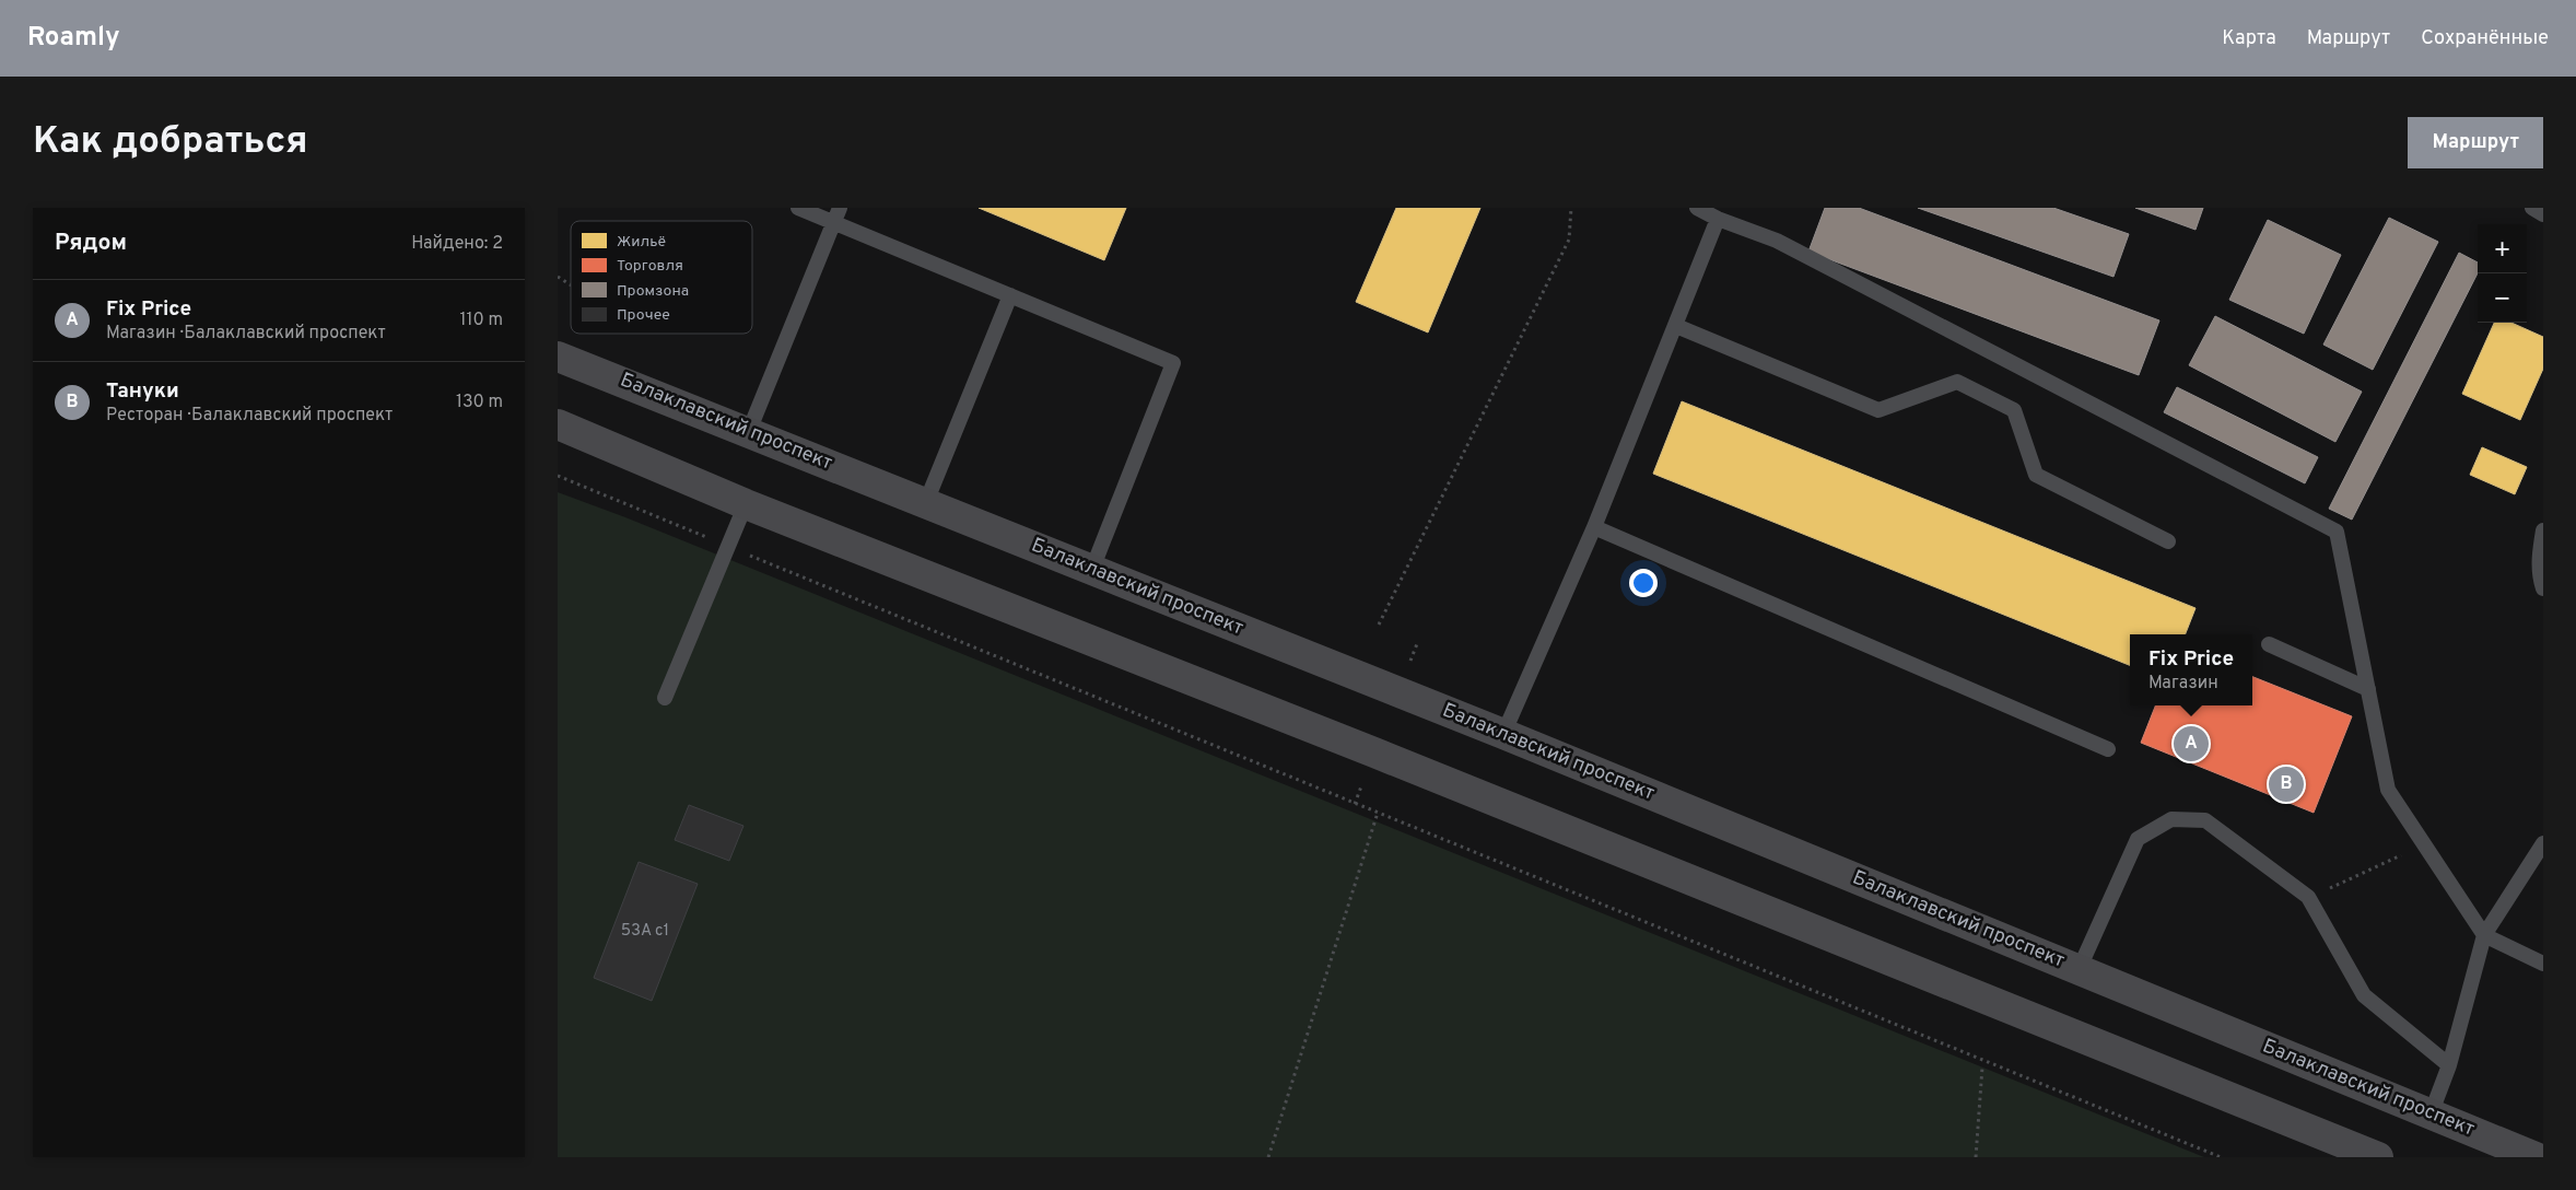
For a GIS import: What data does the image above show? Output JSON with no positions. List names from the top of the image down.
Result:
{
  "streets": {
    "main road": ["Балаклавский проспект"]
  },
  "house_numbers": ["53А с1"],
  "legend": [
    "Жильё",
    "Торговля",
    "Промзона",
    "Прочее"
  ],
  "page": {
    "header": "Roamly",
    "nav": ["Карта", "Маршрут", "Сохранённые"],
    "buttons": "Маршрут",
    "title": "Как добраться",
    "heading": ["Рядом", "Найдено: 2"],
    "map_buttons": ["+", "−"],
    "list": [
      {
        "mark": "A",
        "name": "Fix Price",
        "note": "Магазин · Балаклавский проспект",
        "value": "110 m"
      },
      {
        "mark": "B",
        "name": "Тануки",
        "note": "Ресторан · Балаклавский проспект",
        "value": "130 m"
      }
    ],
    "popup": ["Fix Price", "Магазин"],
    "pins": ["A", "B"]
  }
}
